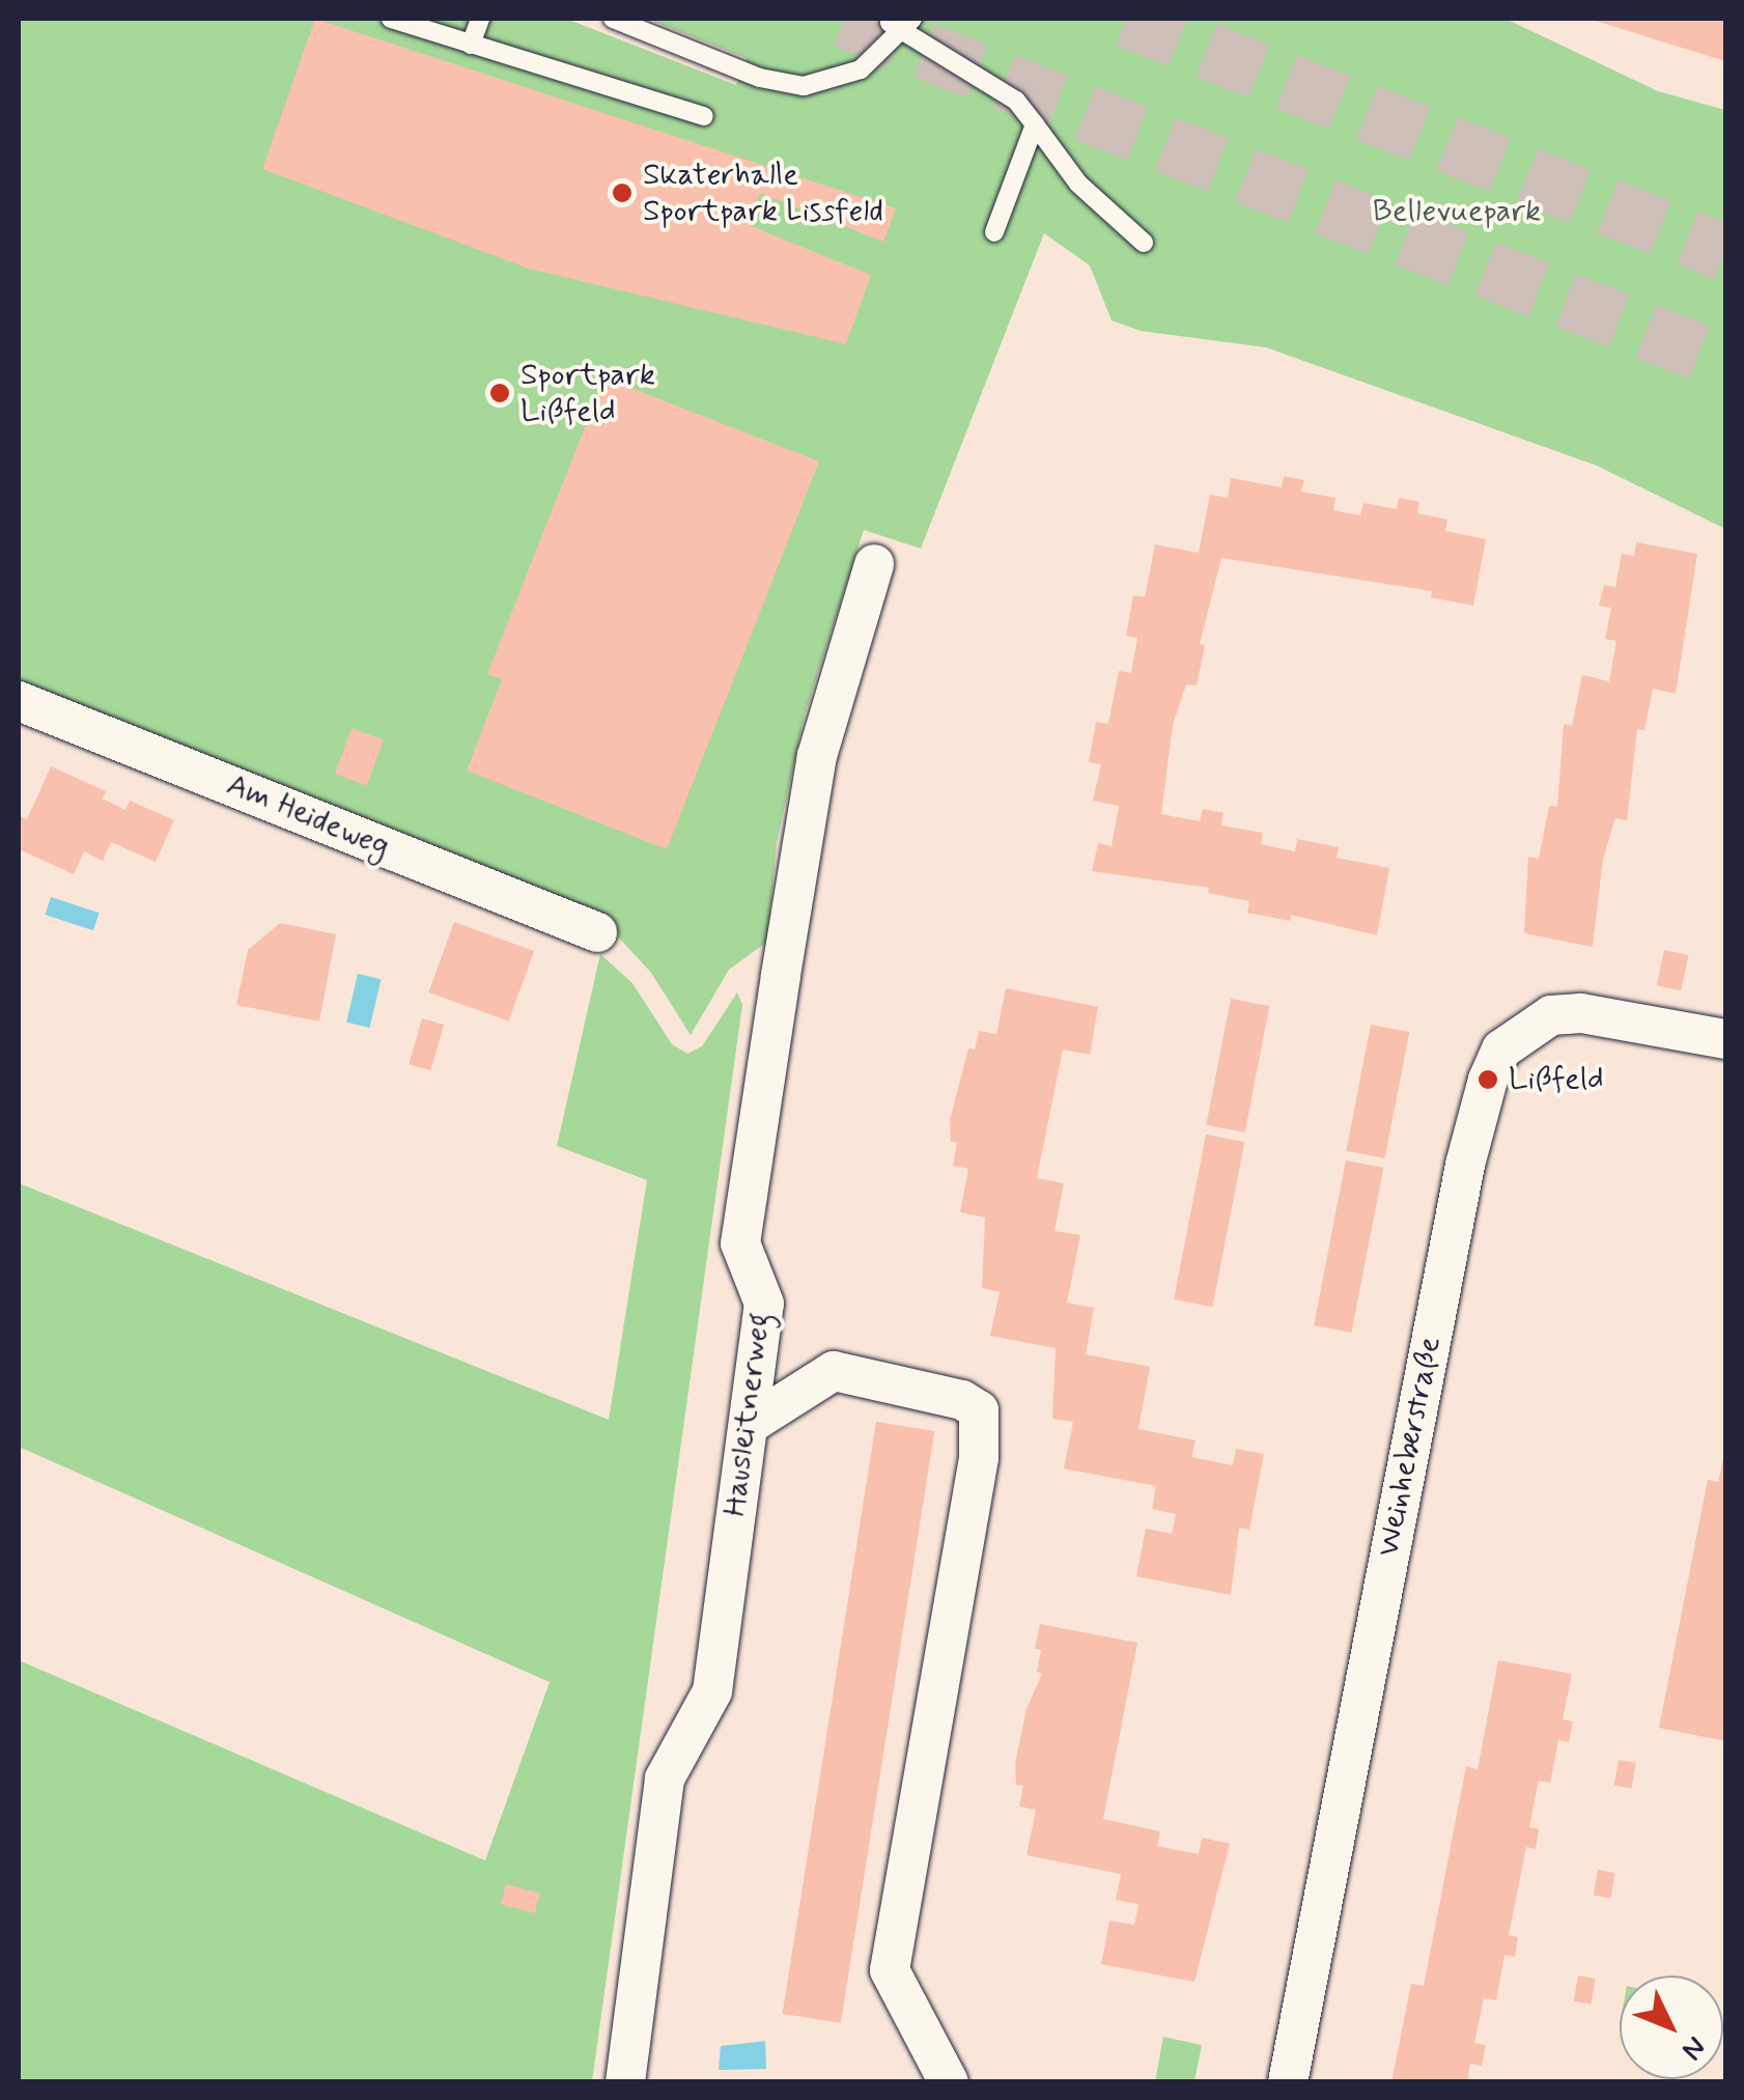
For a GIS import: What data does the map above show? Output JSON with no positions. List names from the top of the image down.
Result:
{
  "streets": {
    "street": ["Am Heideweg", "Hausleitnerweg", "Weinheberstraße"]
  },
  "parks": ["Bellevuepark"],
  "places": ["Skaterhalle Sportpark Lissfeld", "Sportpark Lißfeld", "Lißfeld"],
  "north": "bottom right"
}
